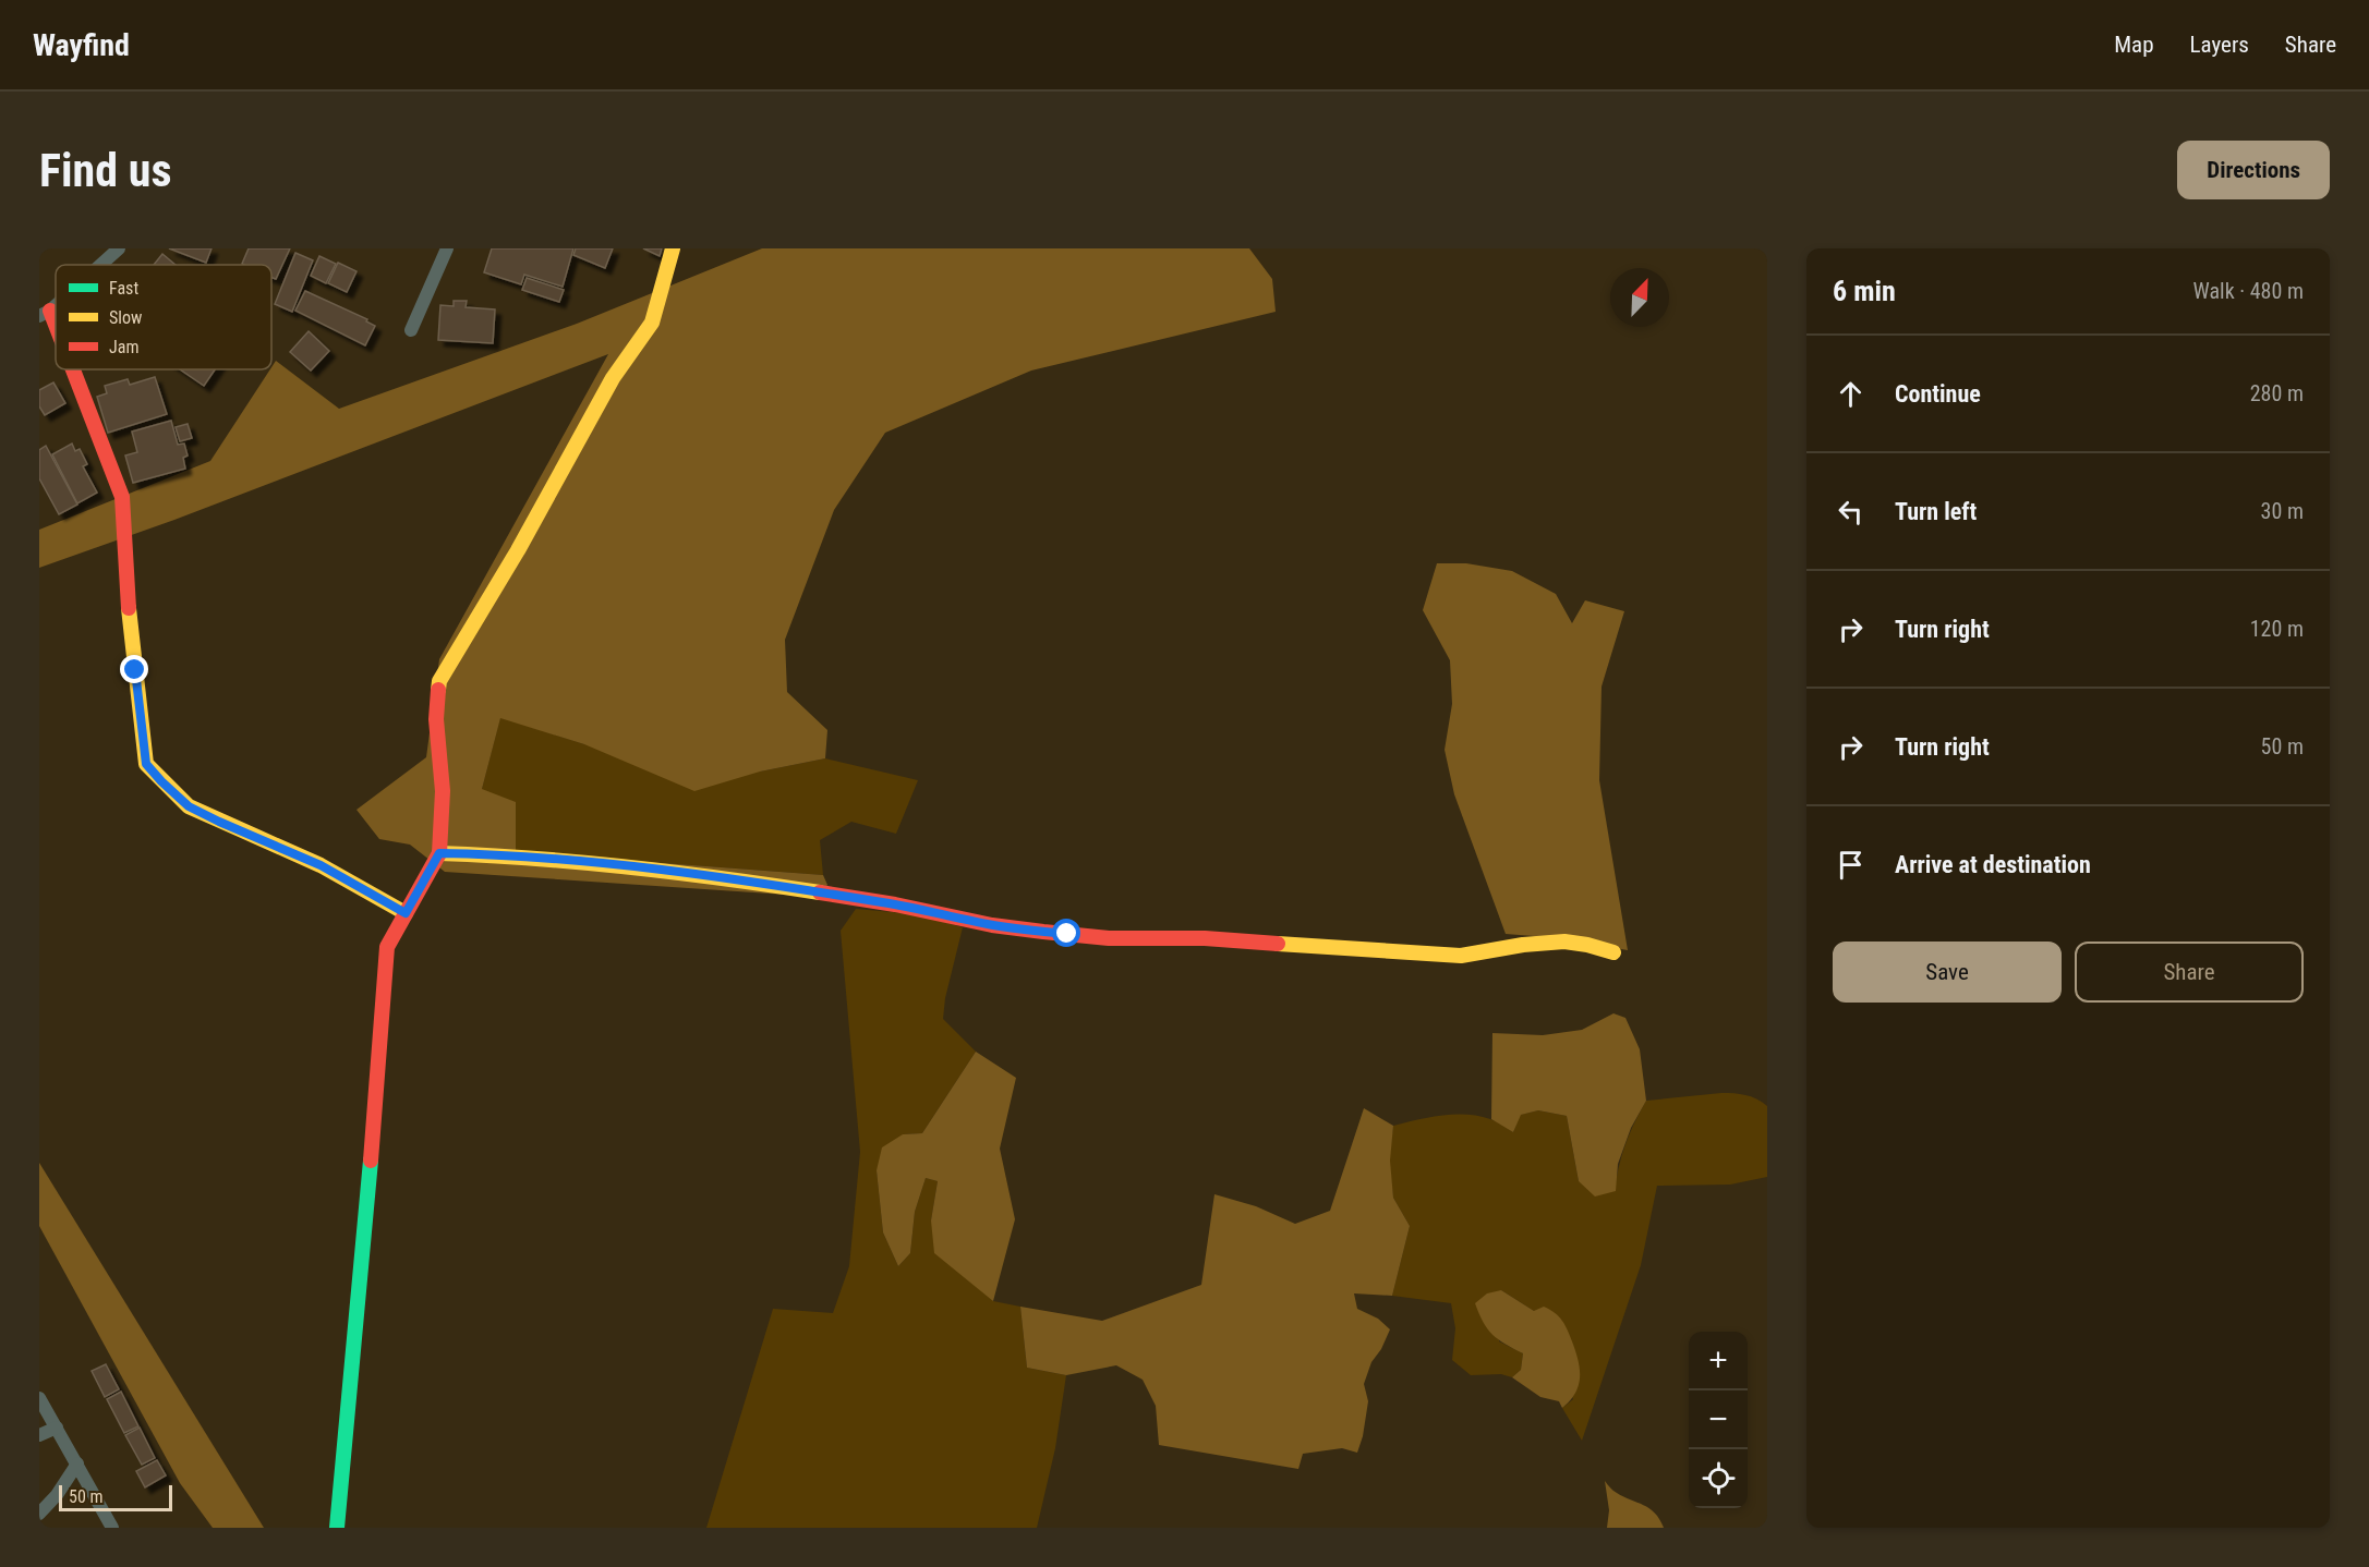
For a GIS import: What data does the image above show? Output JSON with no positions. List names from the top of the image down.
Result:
{
  "legend": ["Fast", "Slow", "Jam"],
  "scale_bar": "50 m",
  "north": "top right",
  "page": {
    "header": "Wayfind",
    "nav": ["Map", "Layers", "Share"],
    "buttons": [
      "Directions",
      ["Save", "Share"]
    ],
    "title": "Find us",
    "heading": ["6 min", "Walk · 480 m"],
    "list": [
      ["Continue", "280 m"],
      ["Turn left", "30 m"],
      ["Turn right", "120 m"],
      ["Turn right", "50 m"],
      "Arrive at destination"
    ],
    "map_buttons": ["+", "−"],
    "scale": "50 m"
  }
}
